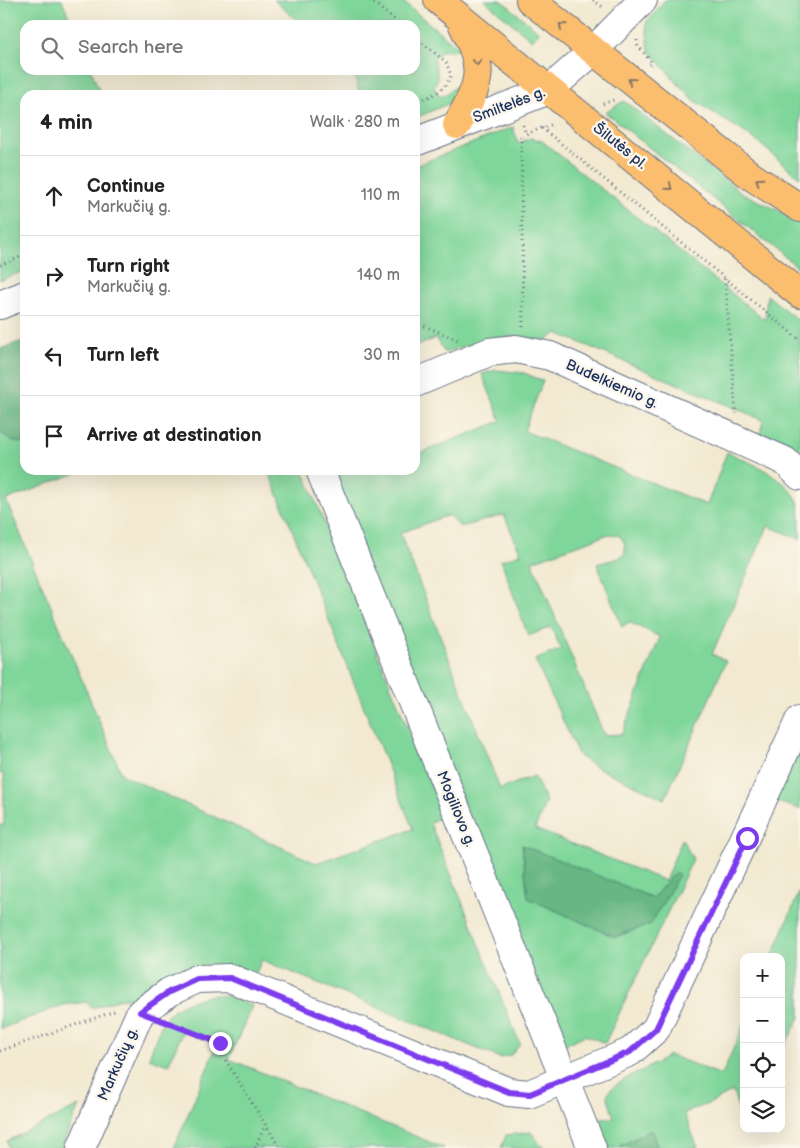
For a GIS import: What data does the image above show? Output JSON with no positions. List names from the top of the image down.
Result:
{
  "streets": {
    "main road": ["Šilutės pl."],
    "street": [
      "Smiltelės g.",
      "Budelkiemio g.",
      "Mogiliovo g.",
      "Markučių g."
    ]
  },
  "crossings": [
    ["Smiltelės g.", "Šilutės pl."],
    ["Mogiliovo g.", "Markučių g."]
  ],
  "page": {
    "search": "Search here",
    "heading": ["4 min", "Walk · 280 m"],
    "list": [
      ["Continue", "Markučių g.", "110 m"],
      ["Turn right", "Markučių g.", "140 m"],
      ["Turn left", "30 m"],
      "Arrive at destination"
    ],
    "map_buttons": ["+", "−"]
  }
}
